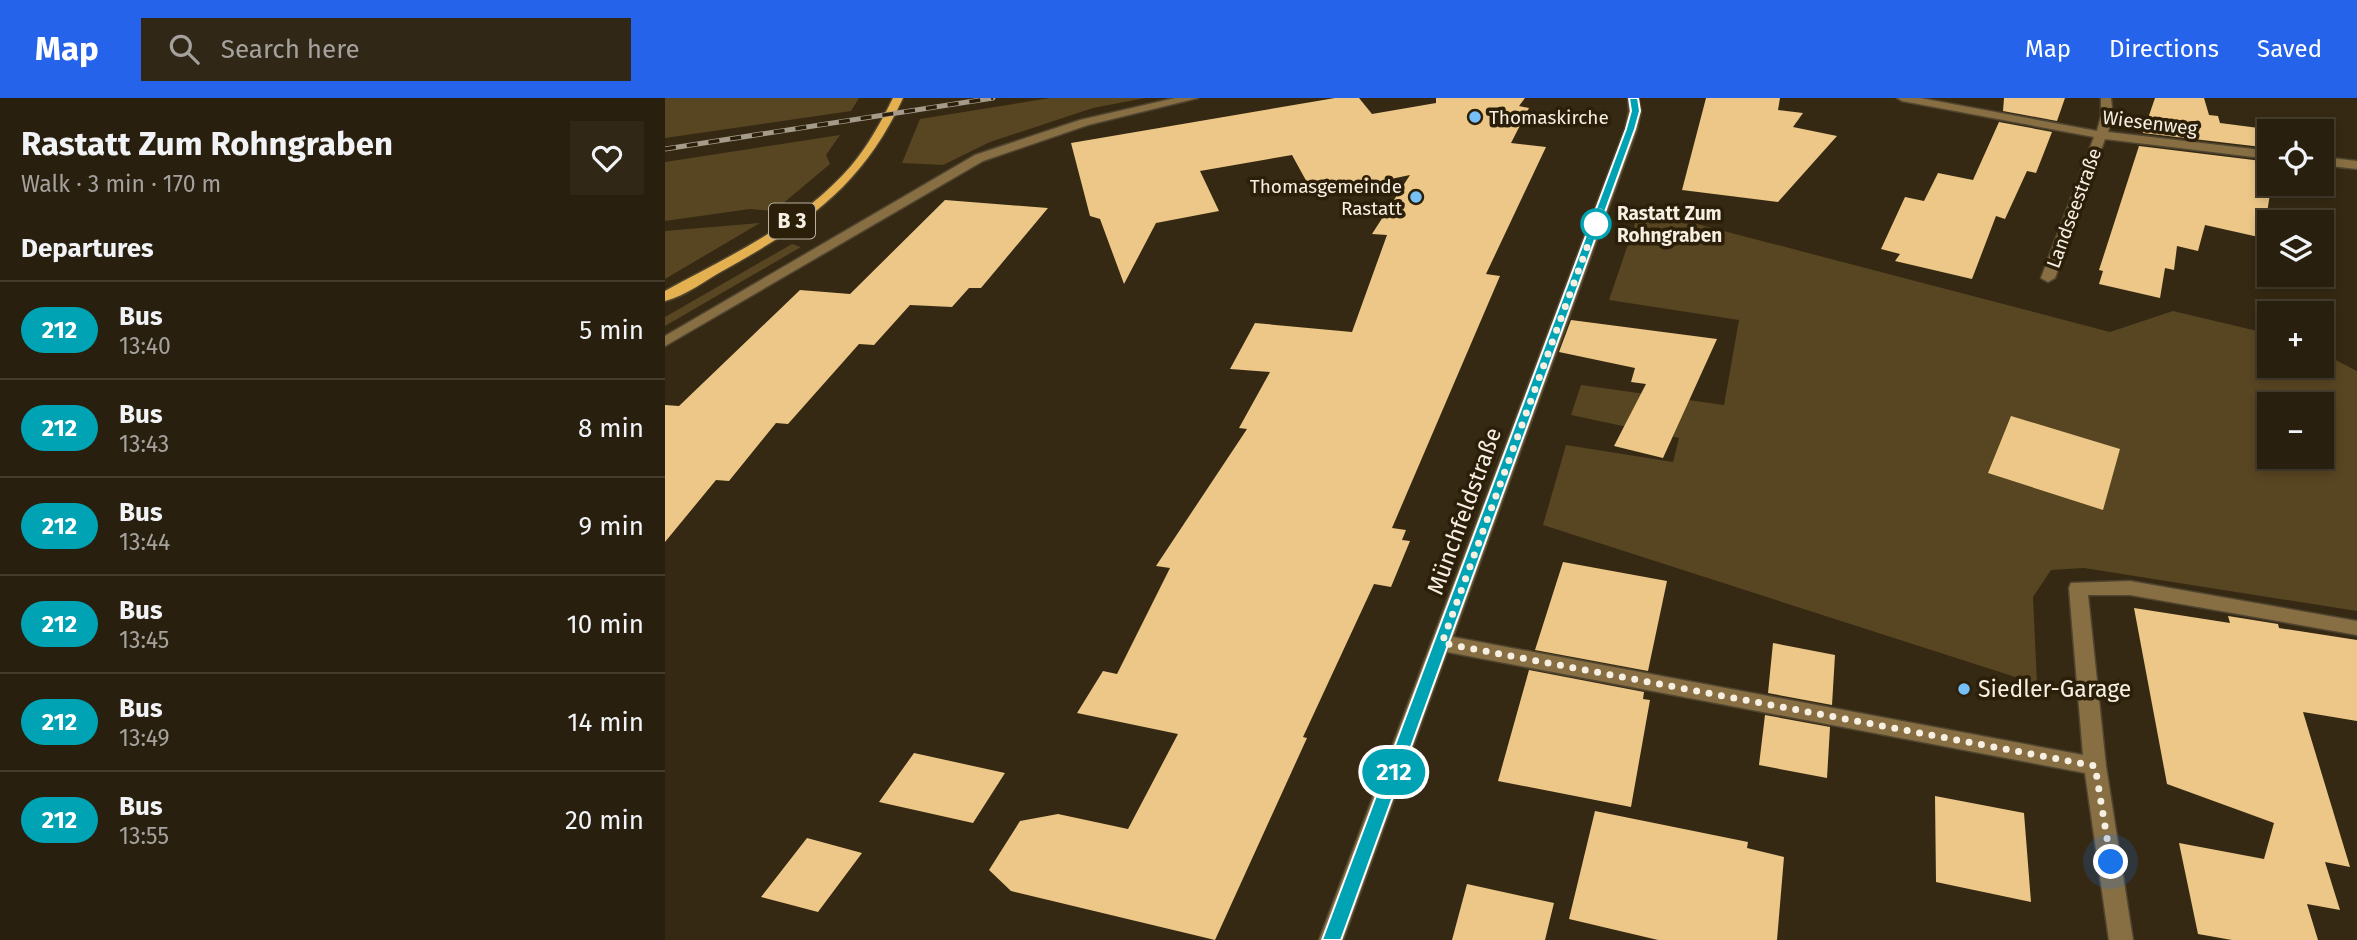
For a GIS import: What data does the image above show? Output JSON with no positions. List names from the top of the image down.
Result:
{
  "streets": {
    "main road": ["B 3"],
    "street": ["Wiesenweg", "Landseestraße", "Münchfeldstraße"]
  },
  "crossings": [
    ["Wiesenweg", "Landseestraße"]
  ],
  "places": [
    "Thomaskirche",
    "Thomasgemeinde Rastatt",
    "Rastatt Zum Rohngraben",
    "Siedler-Garage"
  ],
  "lines": ["bus line 212"],
  "page": {
    "header": "Map",
    "search": "Search here",
    "nav": ["Map", "Directions", "Saved"],
    "heading": [
      ["Rastatt Zum Rohngraben", "Walk · 3 min · 170 m"],
      "Departures"
    ],
    "on_map": "212",
    "map_buttons": ["+", "−"],
    "list": [
      {
        "mark": "212",
        "name": "Bus",
        "note": "13:40",
        "value": "5 min"
      },
      {
        "mark": "212",
        "name": "Bus",
        "note": "13:43",
        "value": "8 min"
      },
      {
        "mark": "212",
        "name": "Bus",
        "note": "13:44",
        "value": "9 min"
      },
      {
        "mark": "212",
        "name": "Bus",
        "note": "13:45",
        "value": "10 min"
      },
      {
        "mark": "212",
        "name": "Bus",
        "note": "13:49",
        "value": "14 min"
      },
      {
        "mark": "212",
        "name": "Bus",
        "note": "13:55",
        "value": "20 min"
      }
    ]
  }
}
